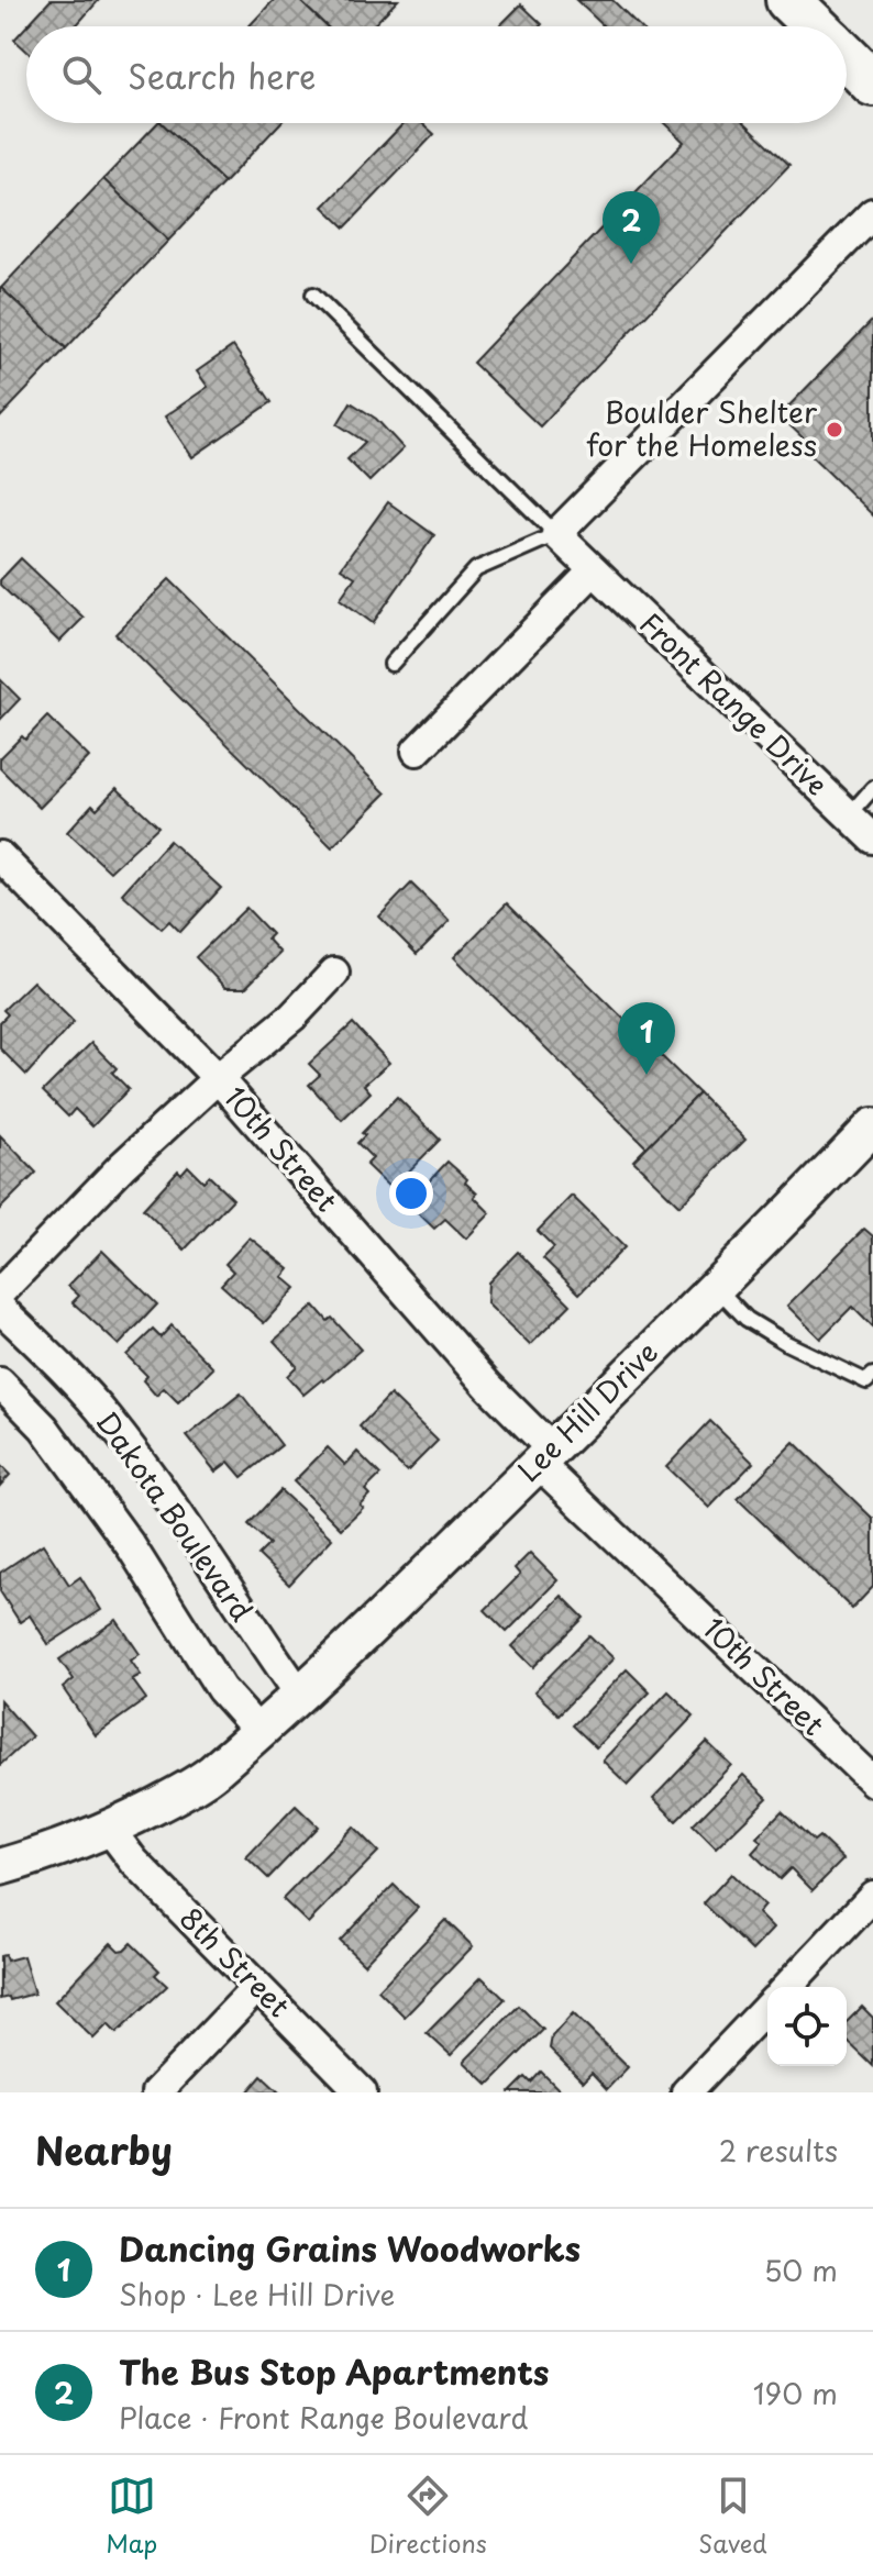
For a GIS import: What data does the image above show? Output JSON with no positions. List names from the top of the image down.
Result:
{
  "streets": {
    "street": [
      "Front Range Drive",
      "10th Street",
      "Lee Hill Drive",
      "Dakota Boulevard",
      "8th Street"
    ]
  },
  "crossings": [
    ["10th Street", "Lee Hill Drive"],
    ["Lee Hill Drive", "Dakota Boulevard"],
    ["Lee Hill Drive", "8th Street"]
  ],
  "places": ["Boulder Shelter for the Homeless"],
  "page": {
    "search": "Search here",
    "pins": ["2", "1"],
    "heading": ["Nearby", "2 results"],
    "list": [
      {
        "mark": "1",
        "name": "Dancing Grains Woodworks",
        "note": "Shop · Lee Hill Drive",
        "value": "50 m"
      },
      {
        "mark": "2",
        "name": "The Bus Stop Apartments",
        "note": "Place · Front Range Boulevard",
        "value": "190 m"
      }
    ],
    "nav": ["Map", "Directions", "Saved"]
  }
}
